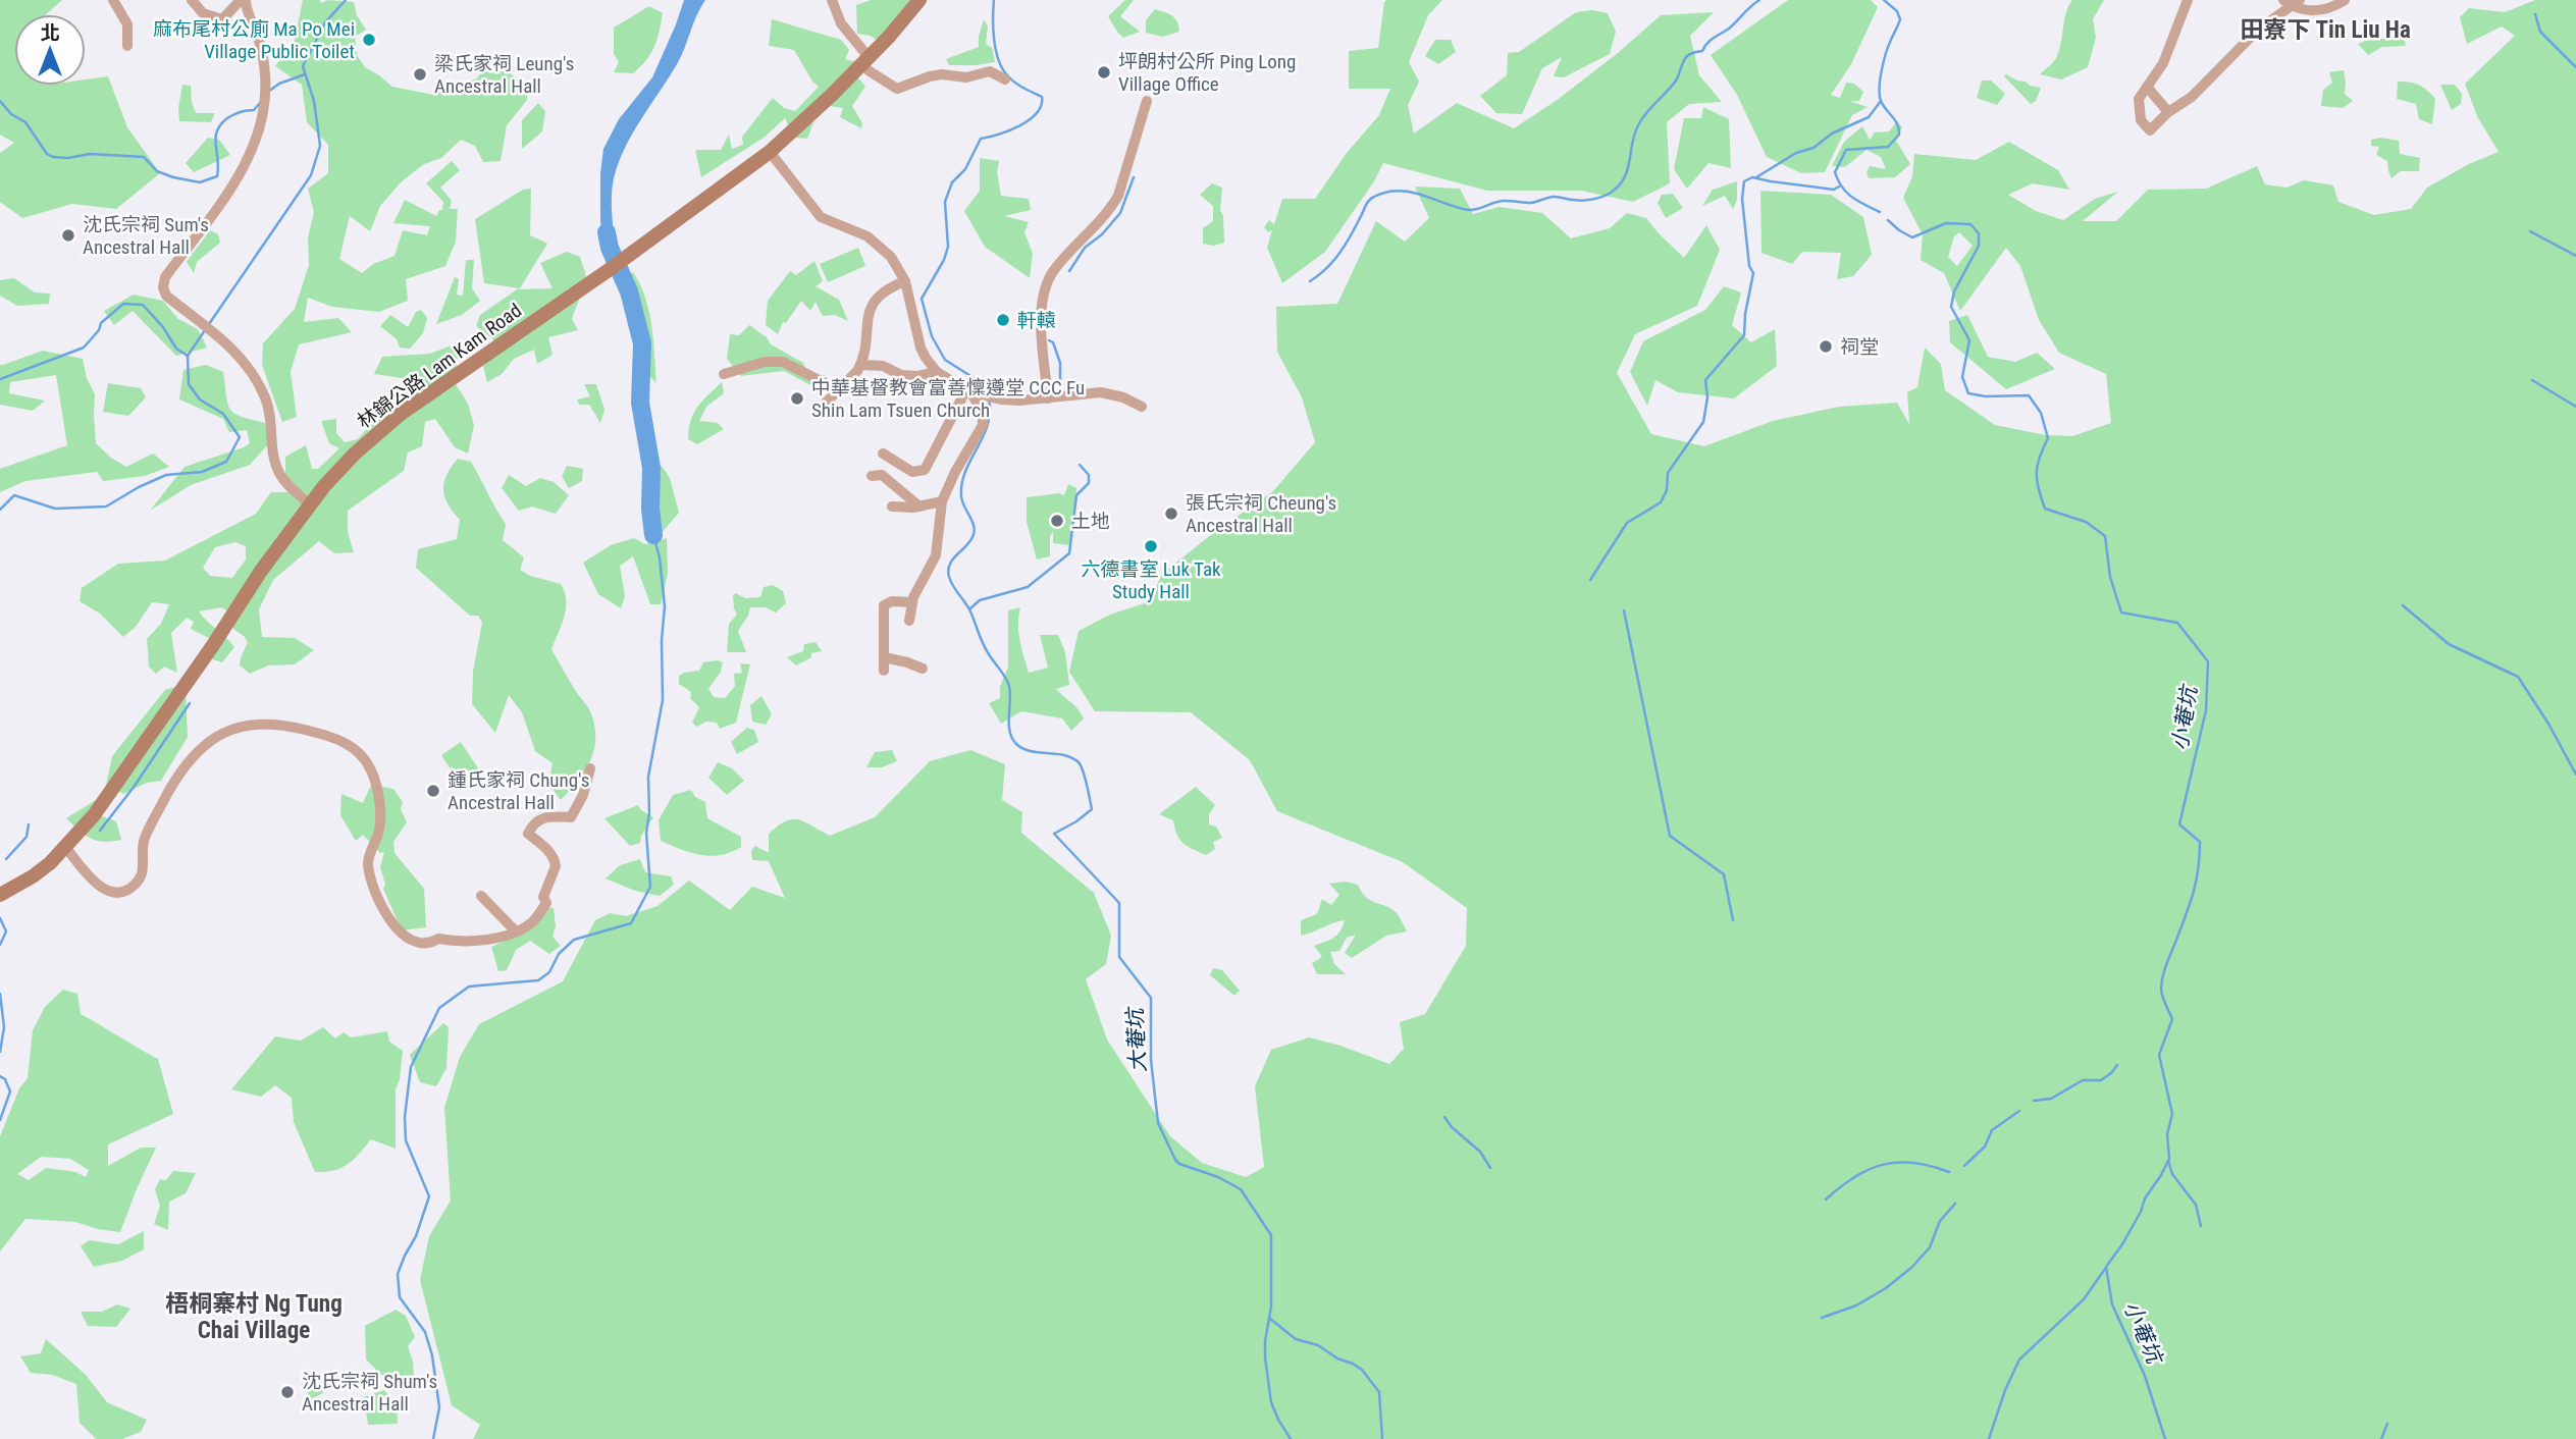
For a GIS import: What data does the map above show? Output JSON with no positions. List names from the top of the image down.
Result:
{
  "streets": {
    "main road": ["林錦公路 Lam Kam Road"]
  },
  "districts": ["田寮下 Tin Liu Ha", "梧桐寨村 Ng Tung Chai Village"],
  "water": ["小菴坑", "大菴坑"],
  "places": [
    "麻布尾村公廁 Ma Po Mei Village Public Toilet",
    "坪朗村公所 Ping Long Village Office",
    "梁氏家祠 Leung's Ancestral Hall",
    "沈氏宗祠 Sum's Ancestral Hall",
    "軒轅",
    "祠堂",
    "中華基督教會富善懍遵堂 CCC Fu Shin Lam Tsuen Church",
    "張氏宗祠 Cheung's Ancestral Hall",
    "土地",
    "六德書室 Luk Tak Study Hall",
    "鍾氏家祠 Chung's Ancestral Hall",
    "沈氏宗祠 Shum's Ancestral Hall"
  ],
  "north": "top"
}
